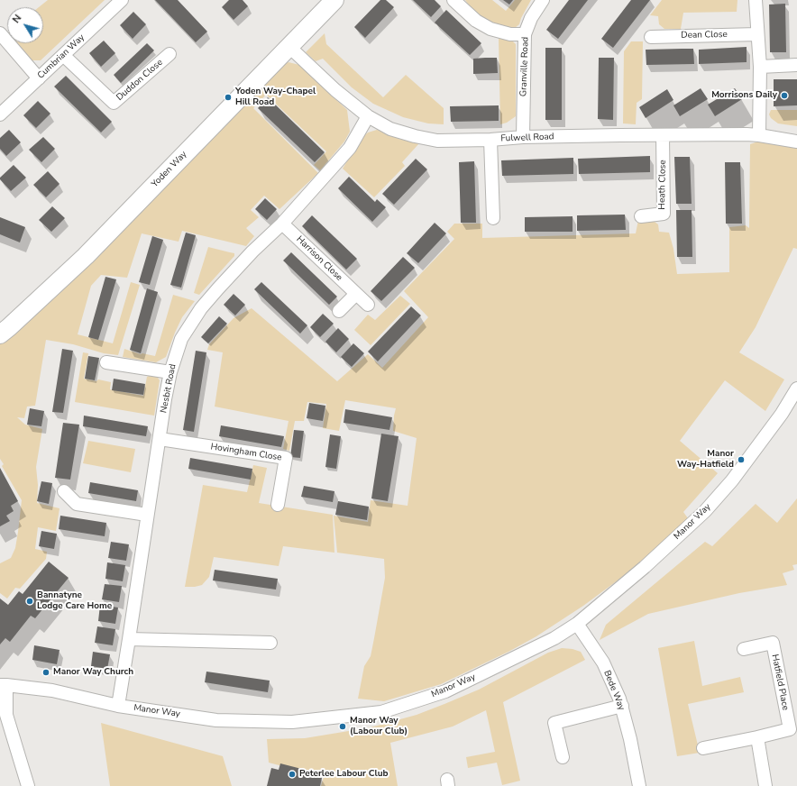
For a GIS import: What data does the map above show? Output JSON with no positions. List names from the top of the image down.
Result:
{
  "streets": {
    "main road": ["Yoden Way"],
    "street": [
      "Dean Close",
      "Cumbrian Way",
      "Granville Road",
      "Duddon Close",
      "Fulwell Road",
      "Heath Close",
      "Harrison Close",
      "Nesbit Road",
      "Hovingham Close",
      "Manor Way",
      "Hatfield Place",
      "Bede Way"
    ]
  },
  "crossings": [
    ["Cumbrian Way", "Duddon Close"],
    ["Granville Road", "Fulwell Road"],
    ["Fulwell Road", "Yoden Way"],
    ["Fulwell Road", "Heath Close"],
    ["Fulwell Road", "Nesbit Road"],
    ["Harrison Close", "Nesbit Road"],
    ["Nesbit Road", "Hovingham Close"],
    ["Nesbit Road", "Manor Way"],
    ["Manor Way", "Bede Way"]
  ],
  "places": [
    "Morrisons Daily",
    "Yoden Way-Chapel Hill Road",
    "Manor Way-Hatfield",
    "Bannatyne Lodge Care Home",
    "Manor Way Church",
    "Manor Way (Labour Club)",
    "Peterlee Labour Club"
  ],
  "north": "top left"
}
